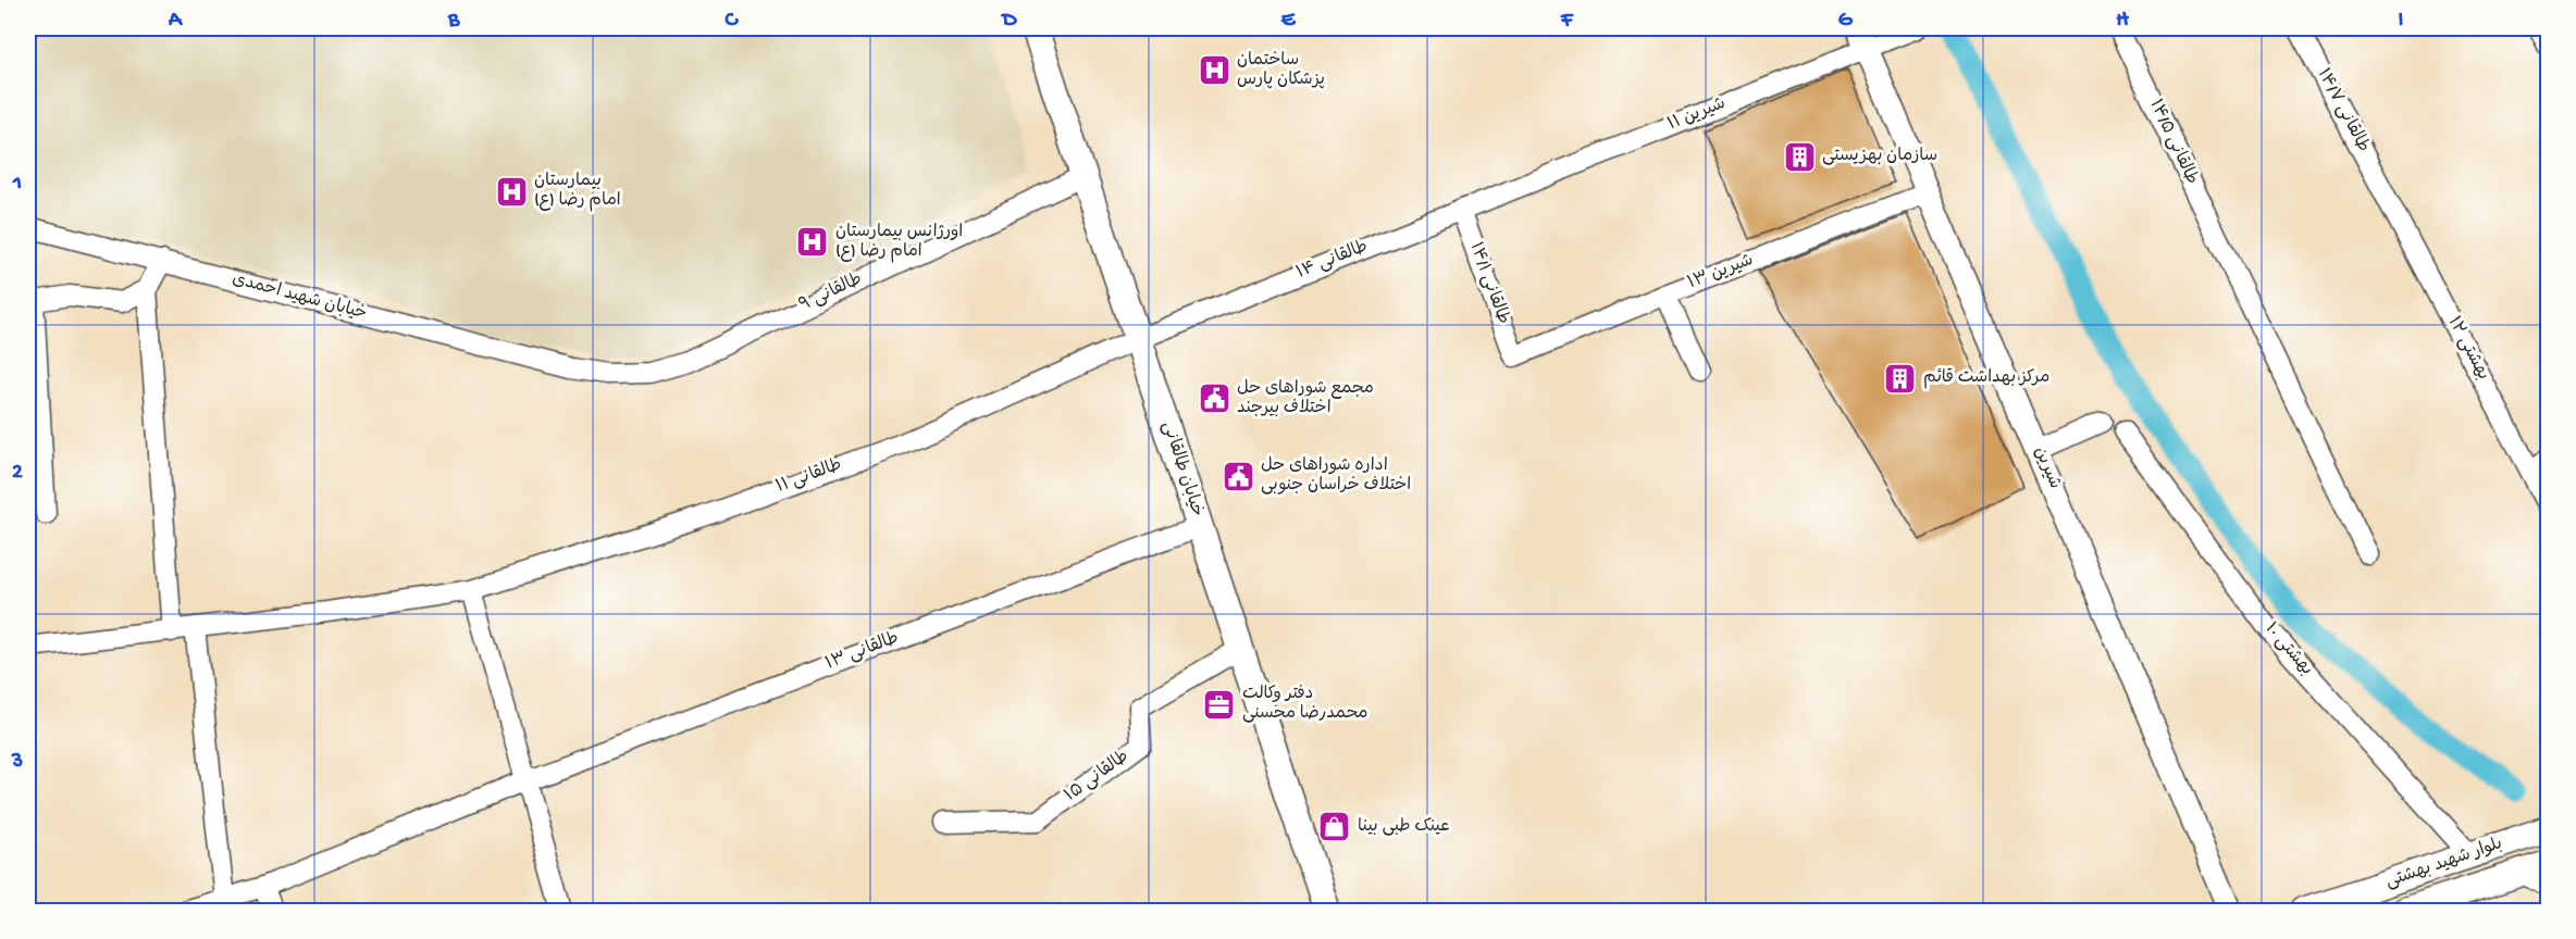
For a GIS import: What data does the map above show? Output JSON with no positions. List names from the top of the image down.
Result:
{
  "streets": {
    "main road": ["خیابان طالقانی", "بلوار شهید بهشتی"],
    "street": [
      "طالقانی ۱۴/۷",
      "شیرین ۱۱",
      "طالقانی ۱۴/۵",
      "طالقانی ۱۴",
      "شیرین ۱۳",
      "طالقانی ۱۴/۱",
      "طالقانی ۹",
      "خیابان شهید احمدی",
      "بهشتی ۱۲",
      "شیرین",
      "طالقانی ۱۱",
      "بهشتی ۱۰",
      "طالقانی ۱۳",
      "طالقانی ۱۵"
    ]
  },
  "crossings": [
    ["طالقانی ۱۴/۷", "بهشتی ۱۲"],
    ["شیرین ۱۱", "طالقانی ۱۴"],
    ["شیرین ۱۱", "شیرین"],
    ["طالقانی ۱۴", "طالقانی ۱۴/۱"],
    ["طالقانی ۱۴", "خیابان طالقانی"],
    ["طالقانی ۱۴", "طالقانی ۱۱"],
    ["شیرین ۱۳", "طالقانی ۱۴/۱"],
    ["شیرین ۱۳", "شیرین"],
    ["طالقانی ۹", "خیابان شهید احمدی"],
    ["طالقانی ۹", "خیابان طالقانی"],
    ["خیابان طالقانی", "طالقانی ۱۱"],
    ["خیابان طالقانی", "طالقانی ۱۳"],
    ["خیابان طالقانی", "طالقانی ۱۵"],
    ["بهشتی ۱۰", "بلوار شهید بهشتی"]
  ],
  "places": {
    "hospital": ["ساختمان پزشکان پارس", "بیمارستان امام رضا (ع)", "اورژانس بیمارستان امام رضا (ع)"],
    "building": ["سازمان بهزیستی", "مرکز بهداشت قائم"],
    "public building": ["مجمع شوراهای حل اختلاف بیرجند", "اداره شوراهای حل اختلاف خراسان جنوبی"],
    "office": ["دفتر وکالت محمدرضا محسنی"],
    "shop": ["عینک طبی بینا"]
  },
  "grid": {
    "columns": [
      "A",
      "B",
      "C",
      "D",
      "E",
      "F",
      "G",
      "H",
      "I"
    ],
    "rows": ["1", "2", "3"]
  }
}
